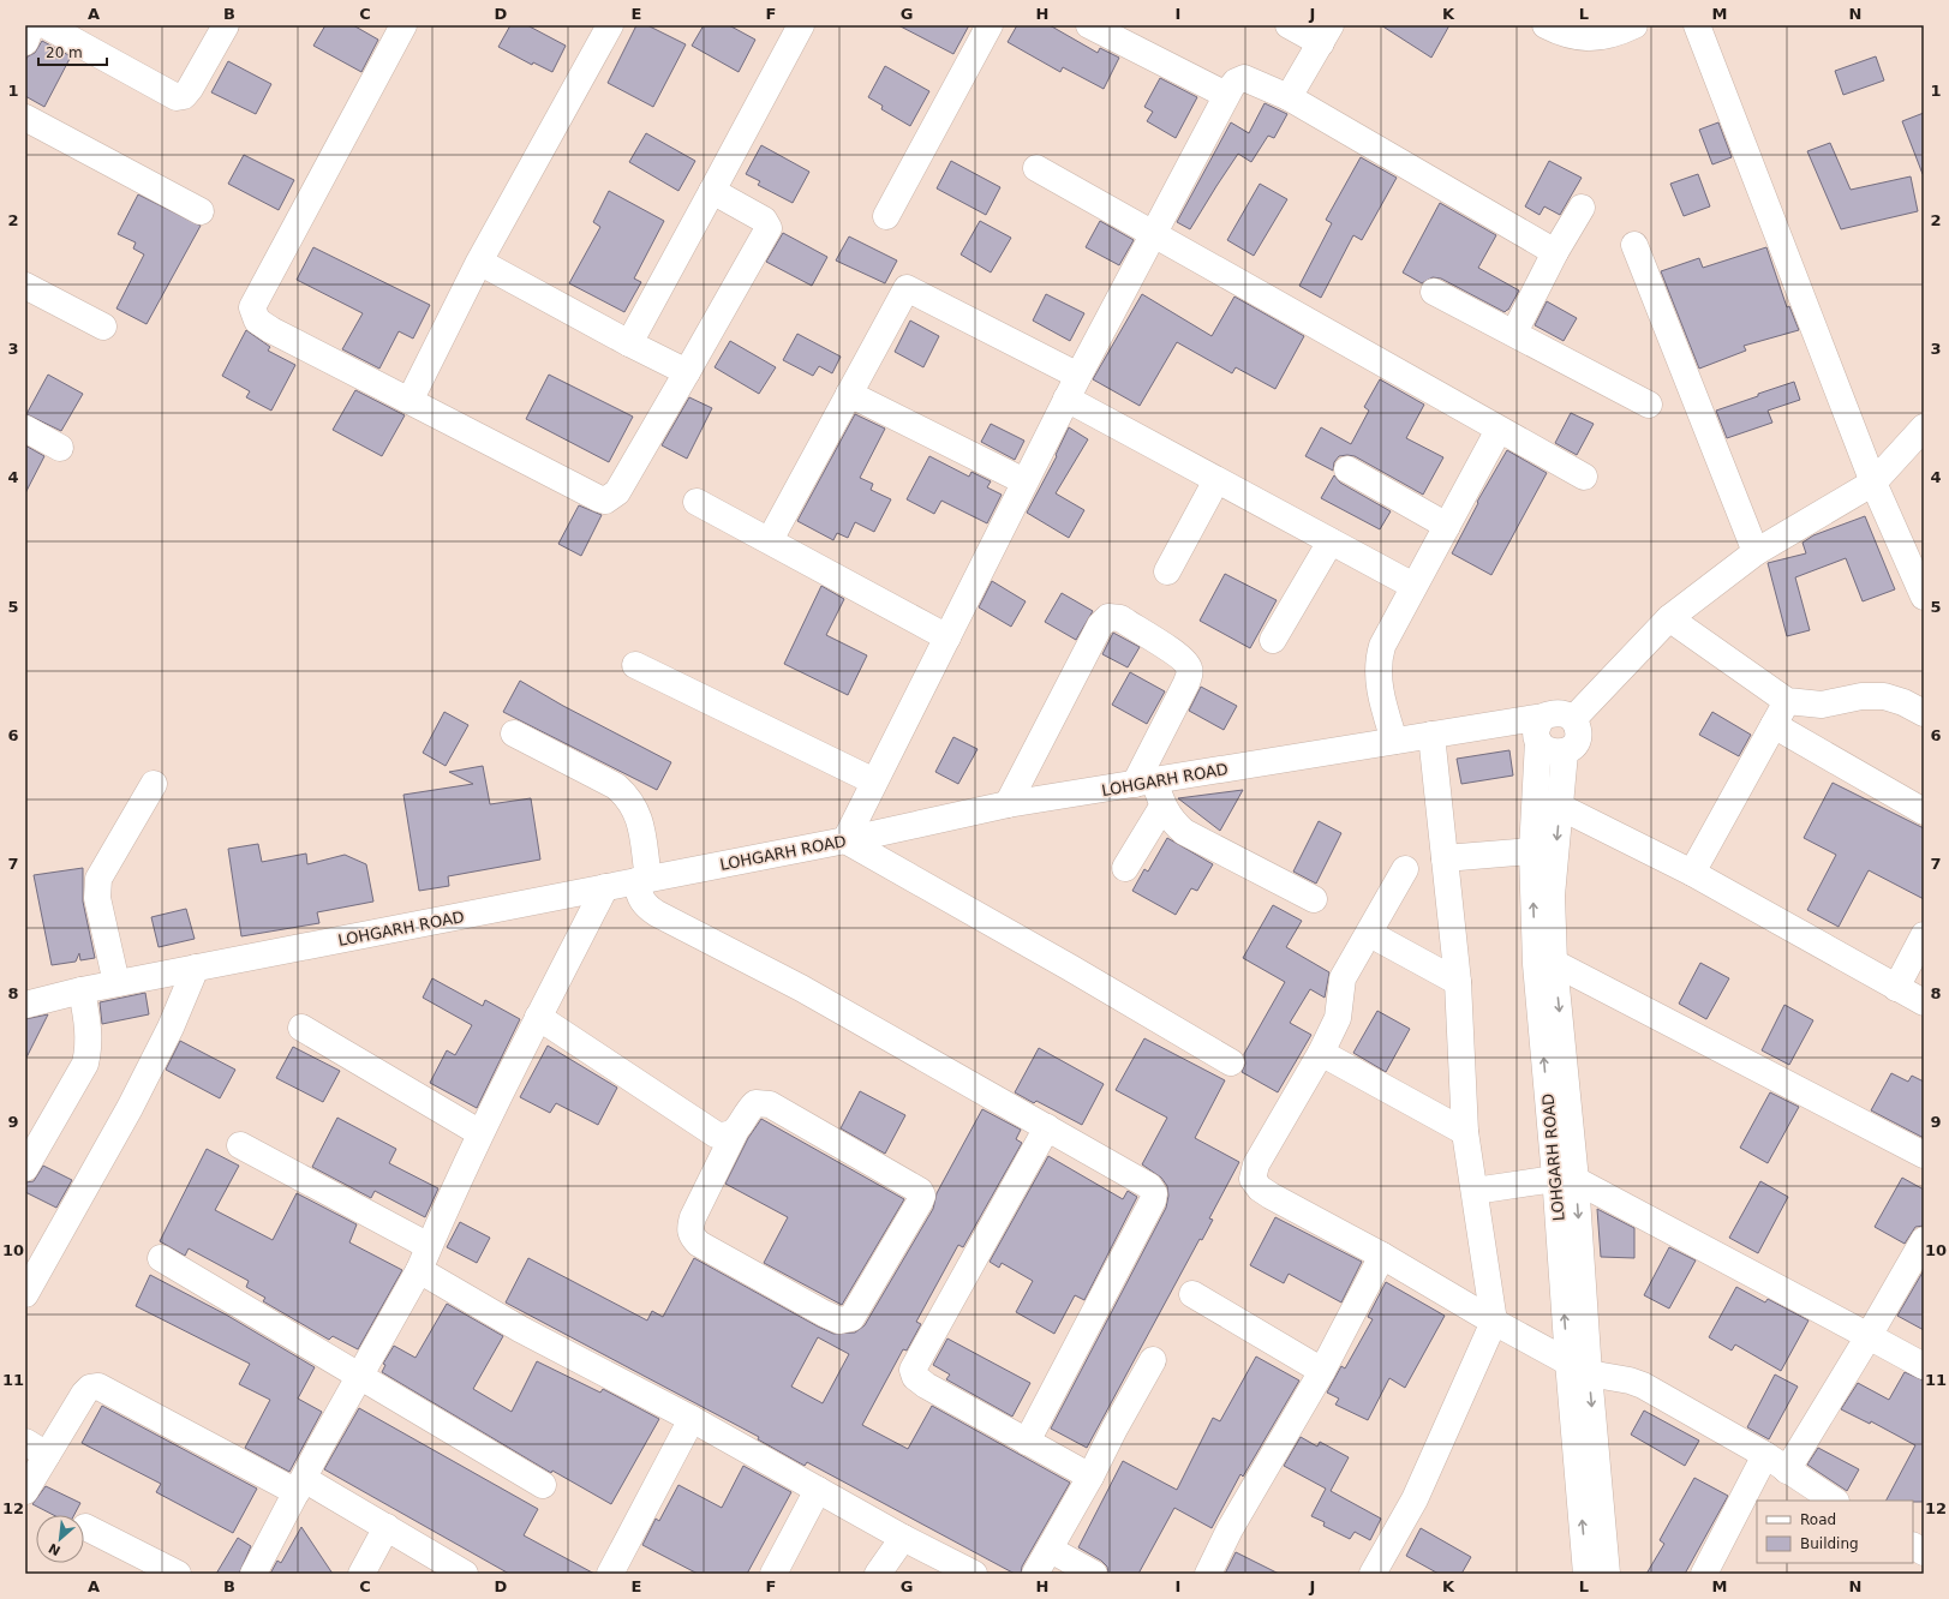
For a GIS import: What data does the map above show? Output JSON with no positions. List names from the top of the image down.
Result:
{
  "streets": {
    "street": ["LOHGARH ROAD"]
  },
  "legend": ["Road", "Building"],
  "scale_bar": "20 m",
  "north": "bottom left",
  "grid": {
    "columns": [
      "A",
      "B",
      "C",
      "D",
      "E",
      "F",
      "G",
      "H",
      "I",
      "J",
      "K",
      "L",
      "M",
      "N"
    ],
    "rows": [
      "1",
      "2",
      "3",
      "4",
      "5",
      "6",
      "7",
      "8",
      "9",
      "10",
      "11",
      "12"
    ]
  }
}
